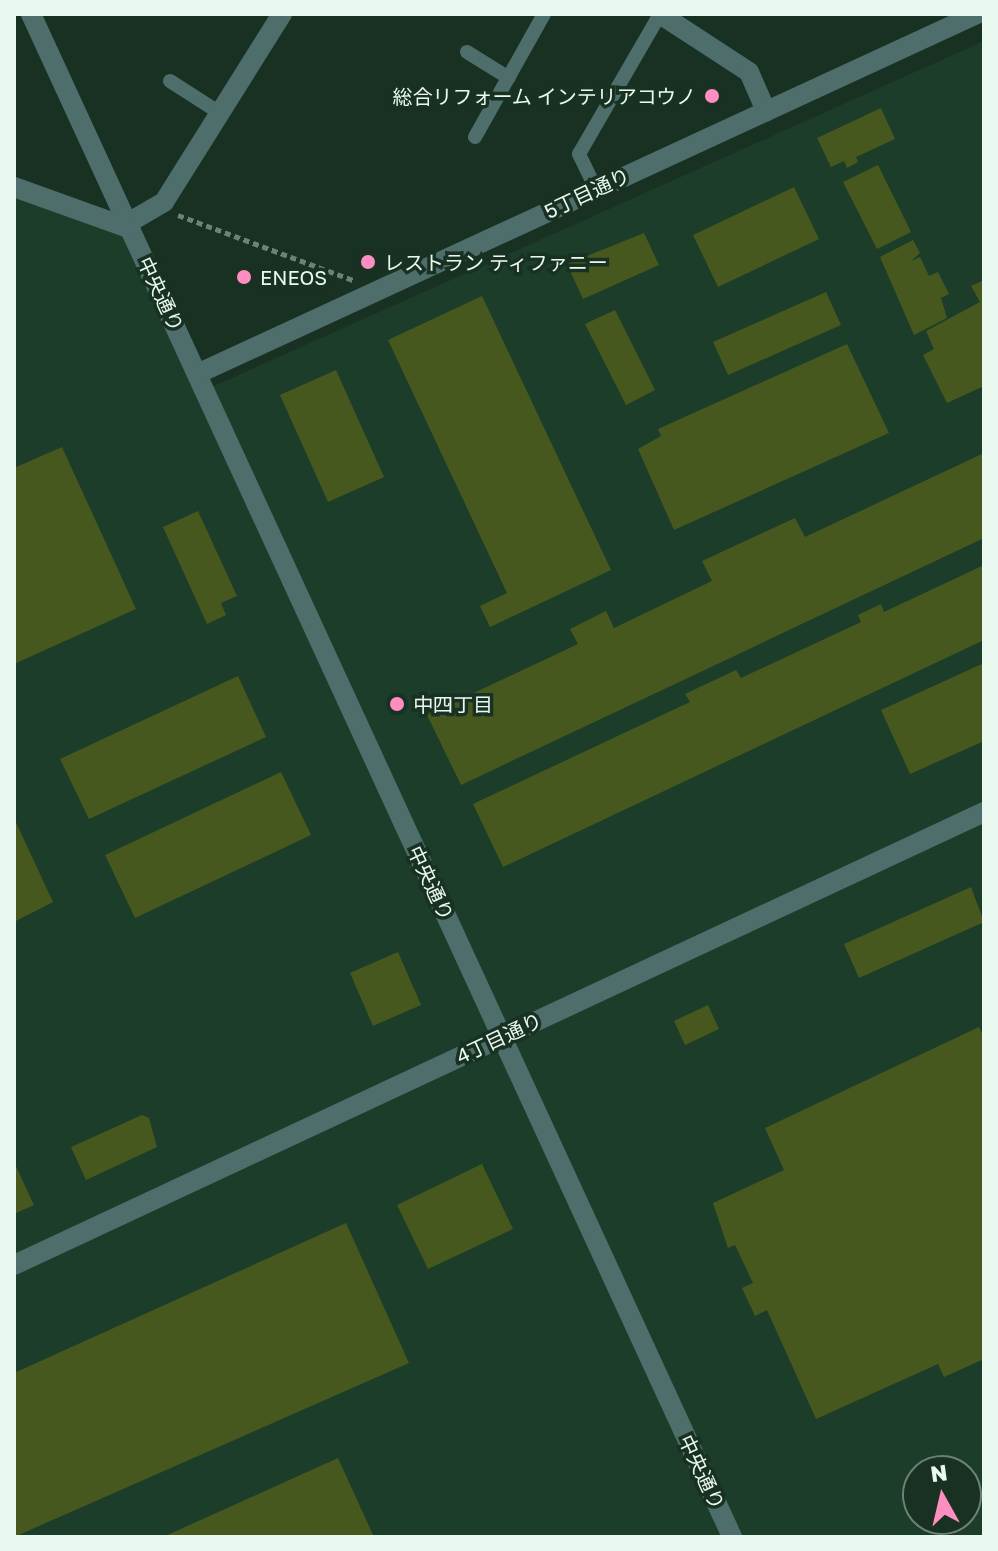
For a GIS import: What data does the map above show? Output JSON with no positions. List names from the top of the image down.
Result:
{
  "streets": {
    "street": ["5丁目通り", "中央通り", "4丁目通り"]
  },
  "crossings": [
    ["5丁目通り", "中央通り"],
    ["中央通り", "4丁目通り"]
  ],
  "places": [
    "総合リフォーム インテリアコウノ",
    "レストラン ティファニー",
    "ENEOS",
    "中四丁目"
  ],
  "north": "top"
}
